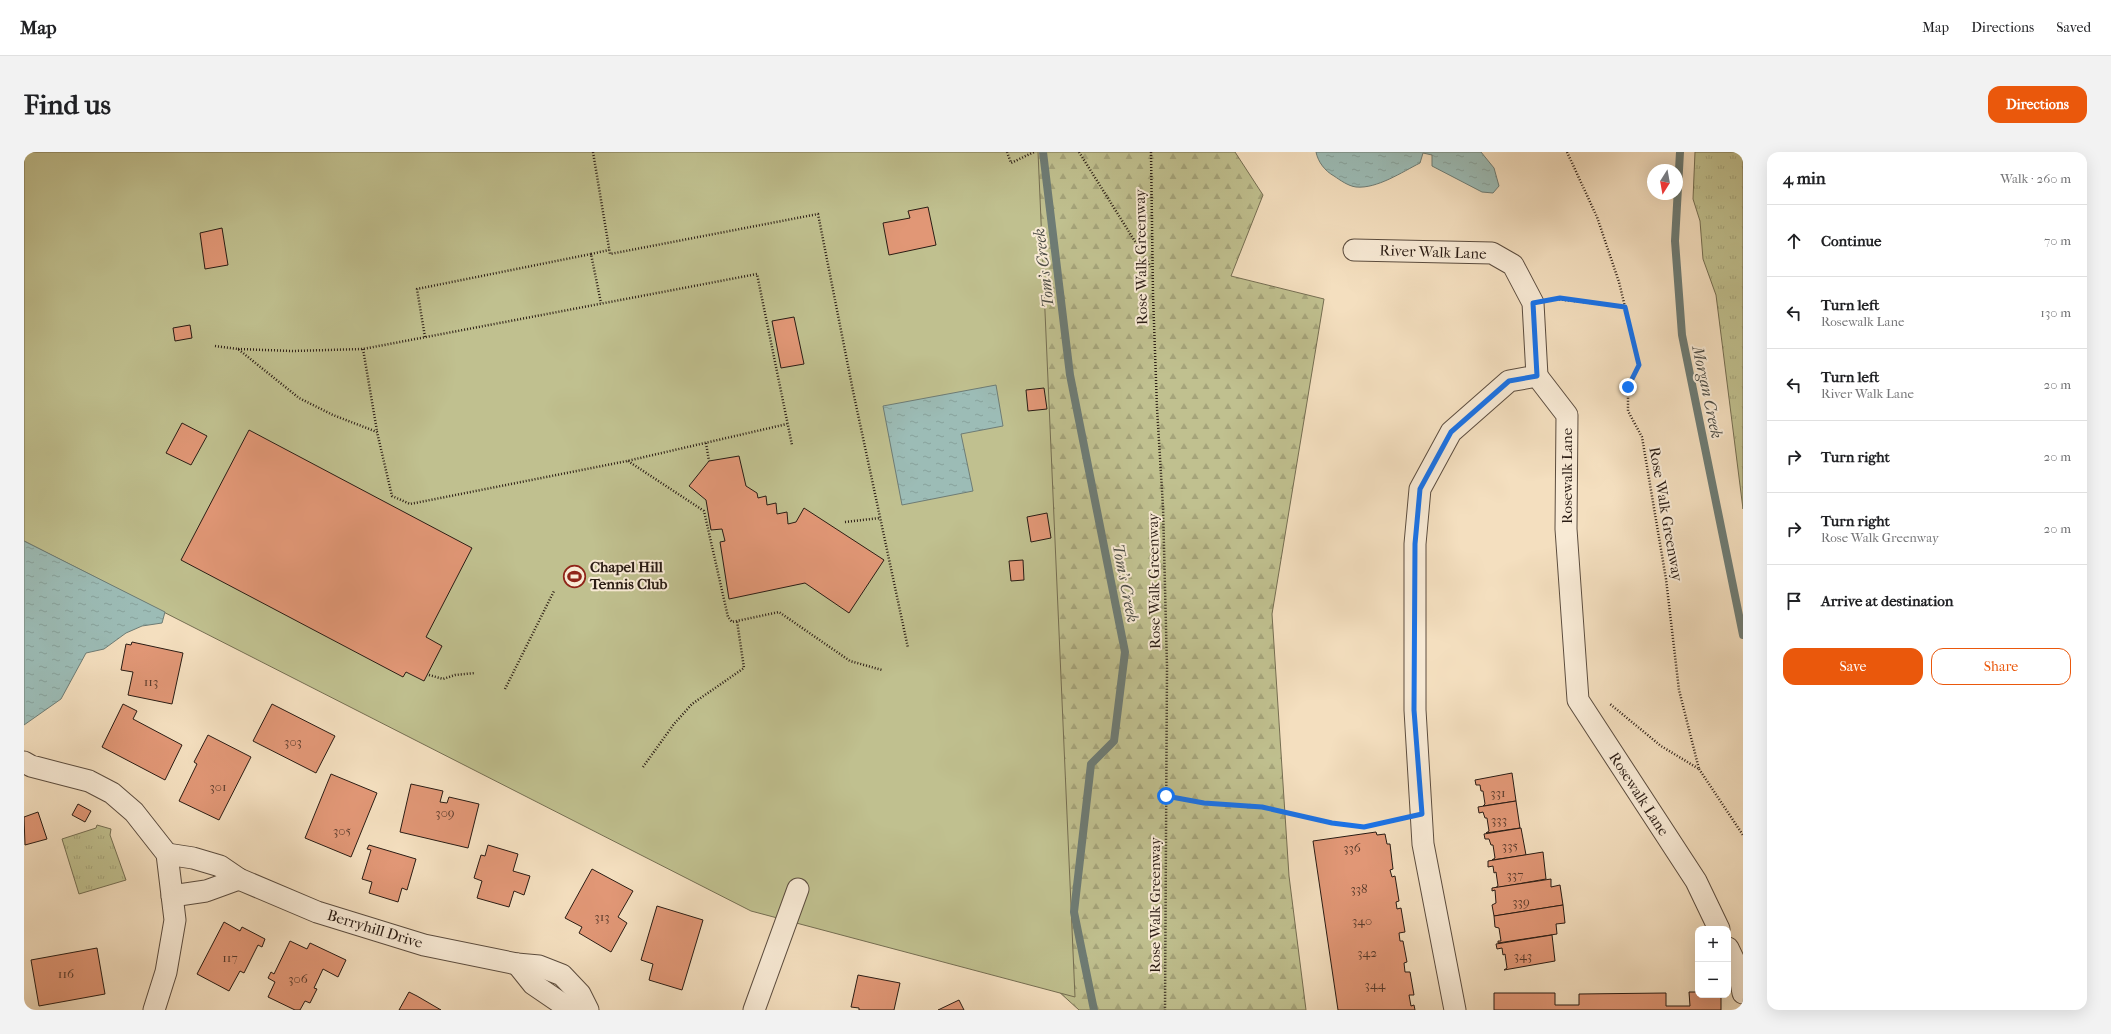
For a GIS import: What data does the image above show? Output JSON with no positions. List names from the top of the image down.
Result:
{
  "streets": {
    "street": ["River Walk Lane", "Rosewalk Lane", "Berryhill Drive"],
    "path": ["Rose Walk Greenway"]
  },
  "crossings": [
    ["River Walk Lane", "Rosewalk Lane"]
  ],
  "water": ["Tom's Creek", "Morgan Creek"],
  "places": {
    "sports": ["Chapel Hill Tennis Club"]
  },
  "house_numbers": [
    "113",
    "303",
    "301",
    "331",
    "309",
    "333",
    "305",
    "335",
    "336",
    "337",
    "338",
    "339",
    "313",
    "340",
    "342",
    "343",
    "117",
    "116",
    "306",
    "344"
  ],
  "north": "bottom",
  "page": {
    "header": "Map",
    "nav": ["Map", "Directions", "Saved"],
    "buttons": [
      "Directions",
      ["Save", "Share"]
    ],
    "title": "Find us",
    "heading": ["4 min", "Walk · 260 m"],
    "list": [
      ["Continue", "70 m"],
      ["Turn left", "Rosewalk Lane", "130 m"],
      ["Turn left", "River Walk Lane", "20 m"],
      ["Turn right", "20 m"],
      ["Turn right", "Rose Walk Greenway", "20 m"],
      "Arrive at destination"
    ],
    "map_buttons": ["+", "−"]
  }
}
